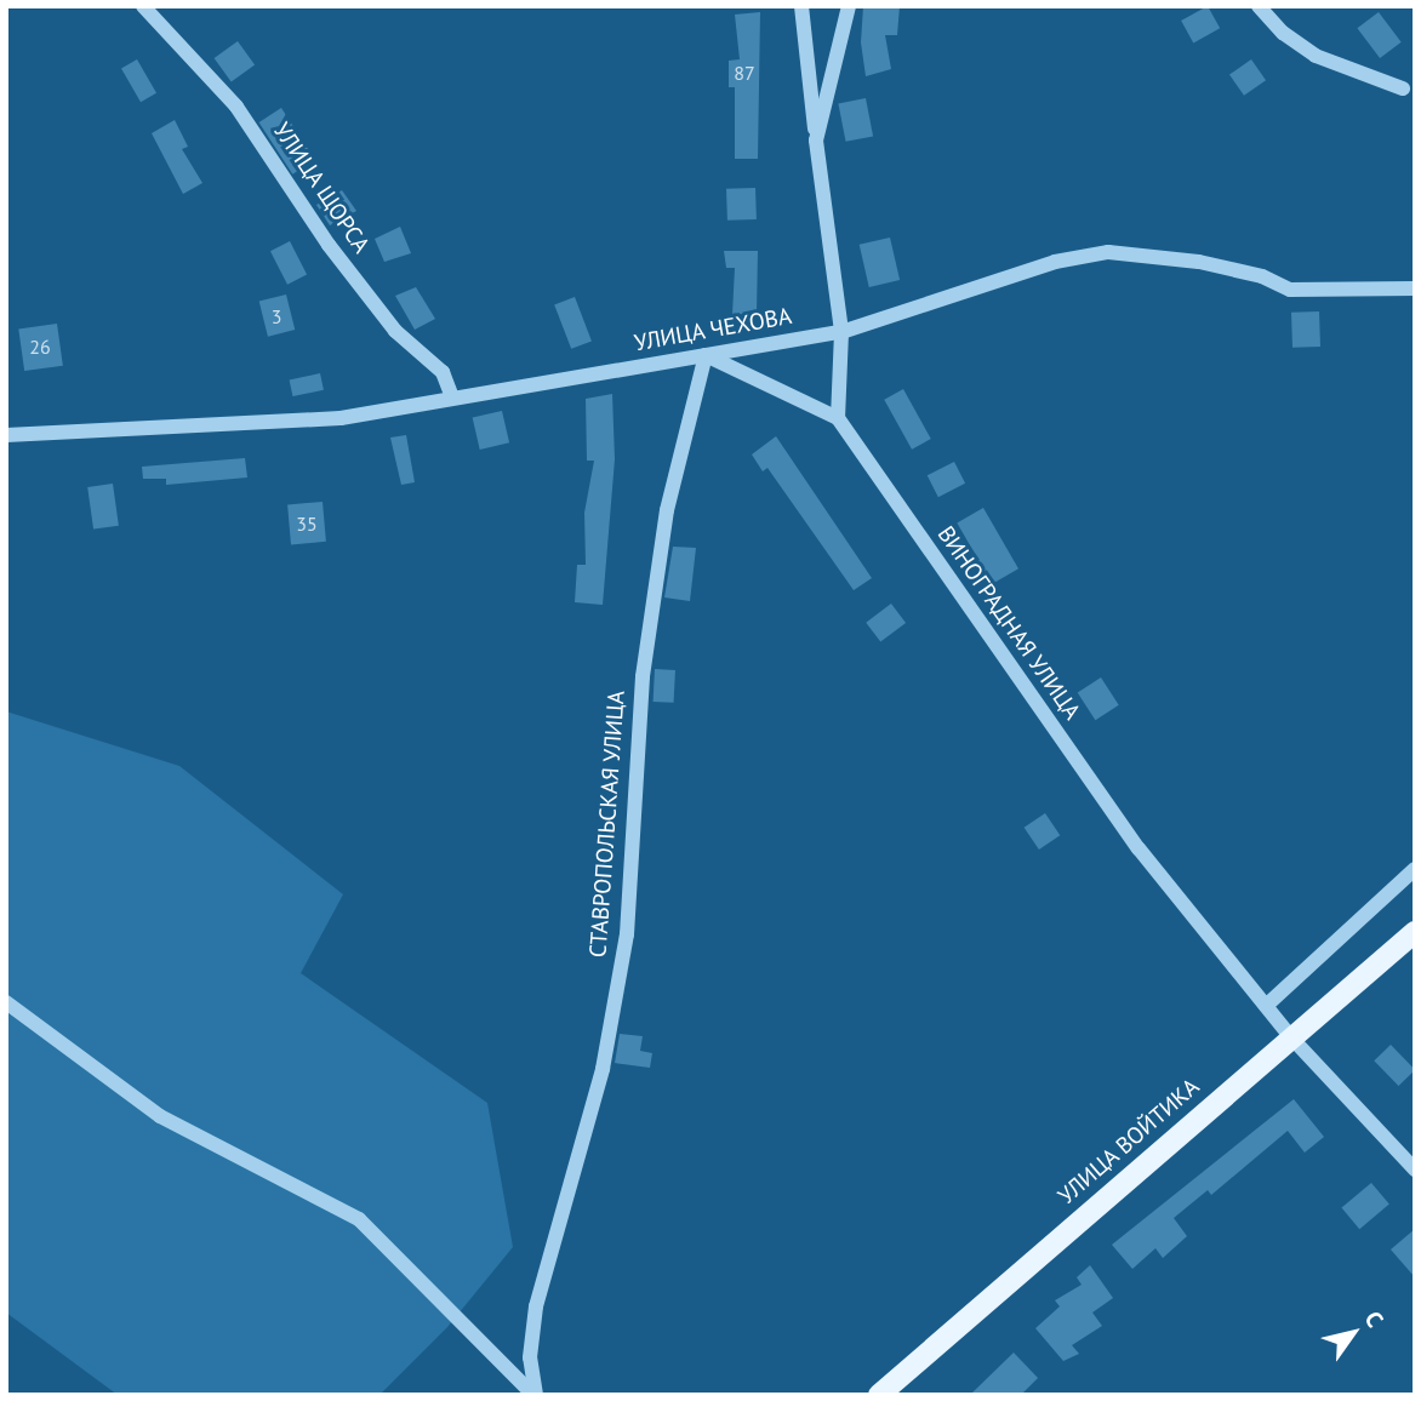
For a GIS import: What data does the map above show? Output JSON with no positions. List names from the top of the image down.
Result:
{
  "streets": {
    "main road": ["УЛИЦА ВОЙТИКА"],
    "street": [
      "УЛИЦА ЩОРСА",
      "УЛИЦА ЧЕХОВА",
      "ВИНОГРАДНАЯ УЛИЦА",
      "СТАВРОПОЛЬСКАЯ УЛИЦА"
    ]
  },
  "crossings": [
    ["УЛИЦА ЩОРСА", "УЛИЦА ЧЕХОВА"],
    ["УЛИЦА ЧЕХОВА", "СТАВРОПОЛЬСКАЯ УЛИЦА"],
    ["ВИНОГРАДНАЯ УЛИЦА", "УЛИЦА ВОЙТИКА"]
  ],
  "house_numbers": [
    "87",
    "3",
    "26",
    "35"
  ],
  "north": "top right"
}
